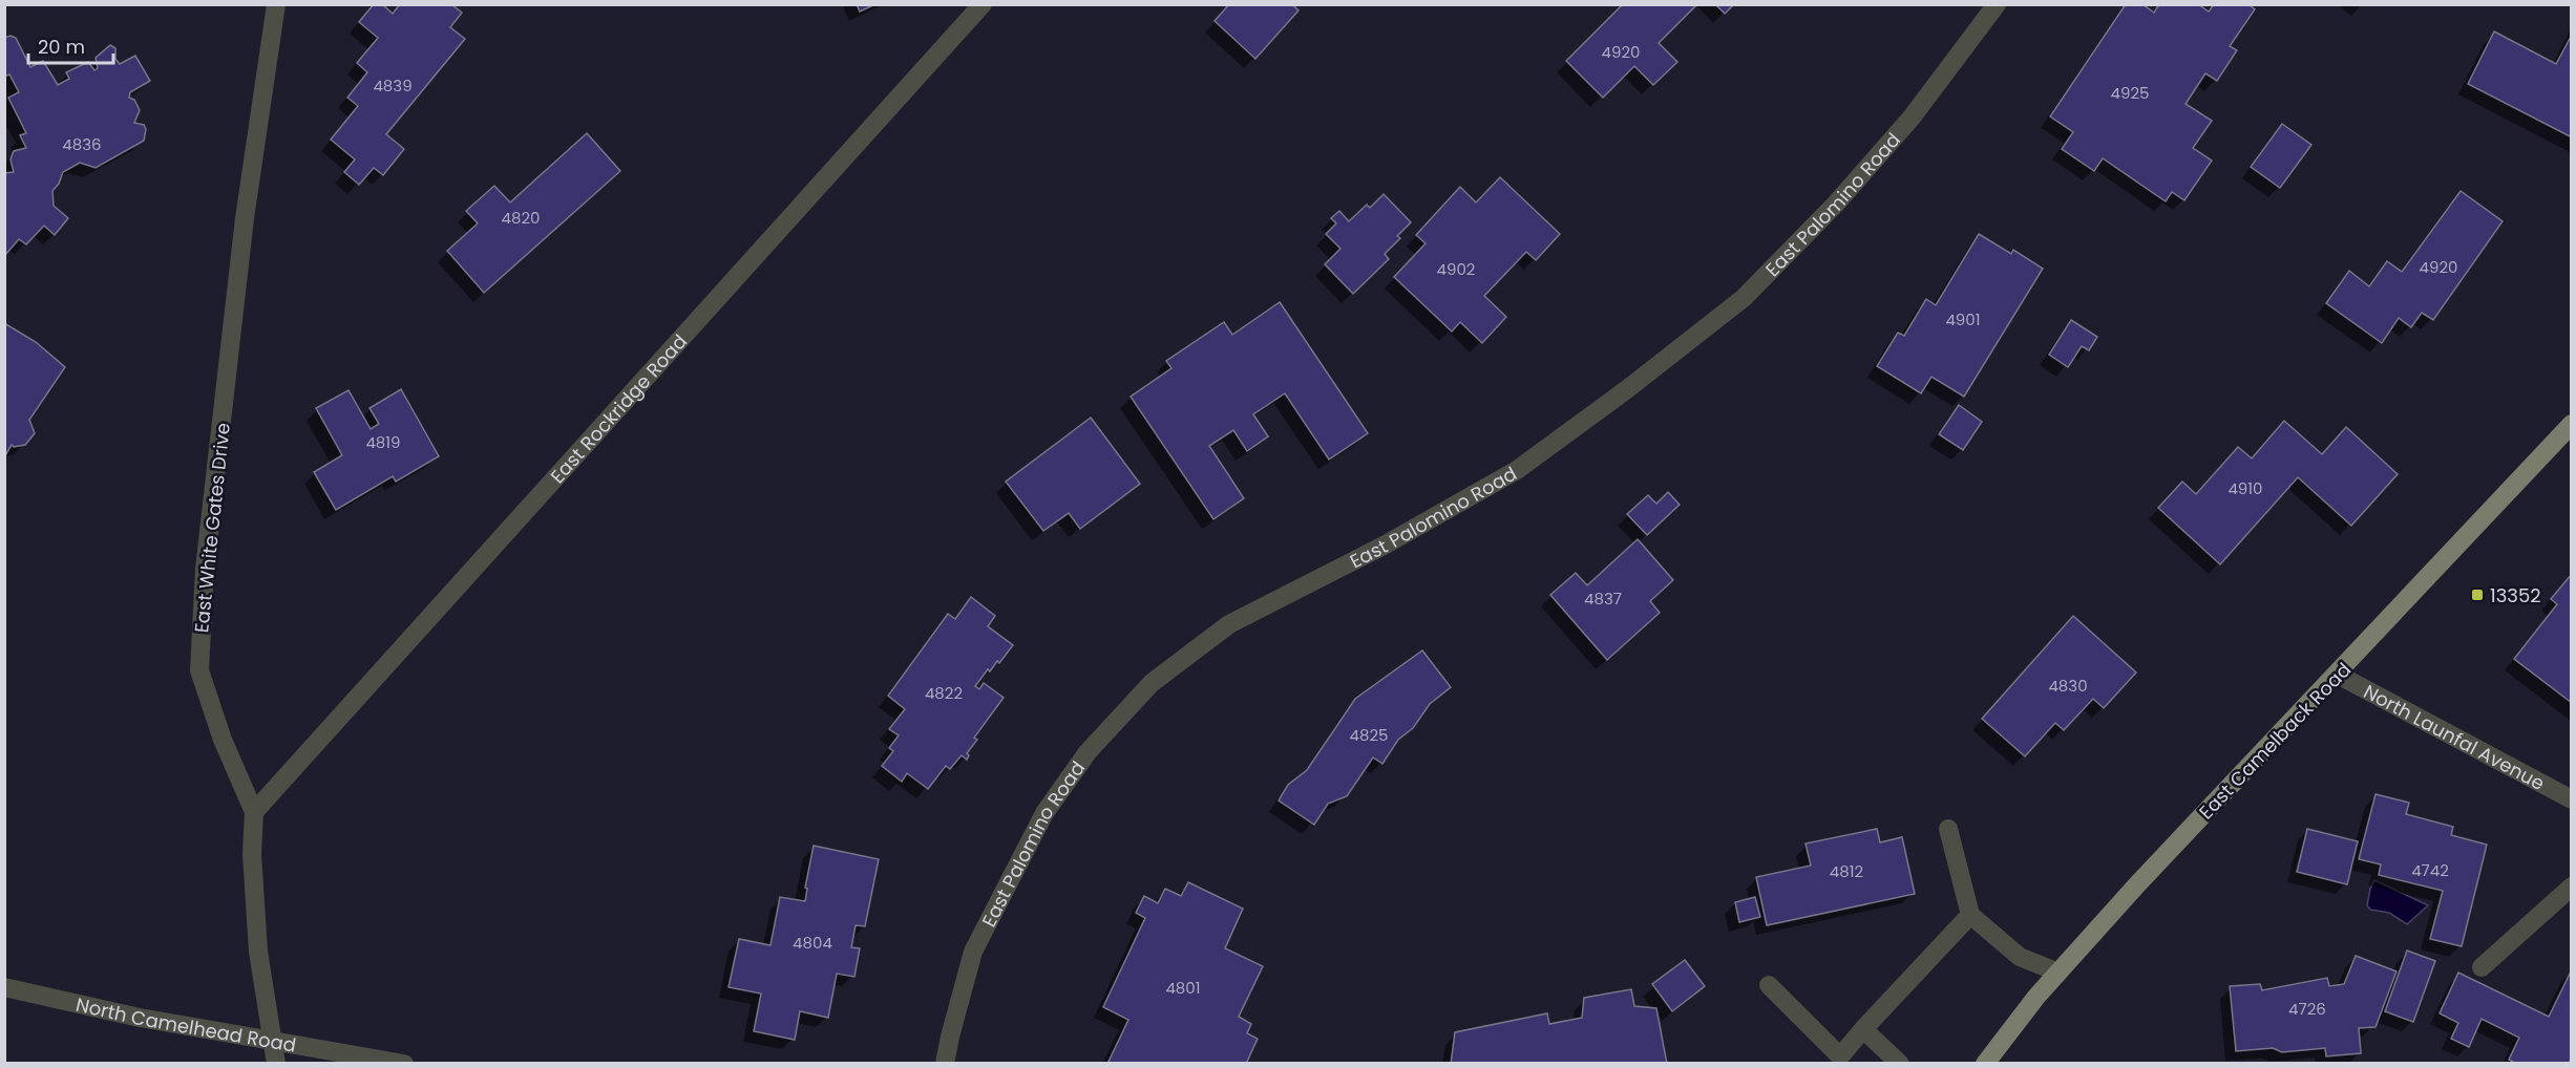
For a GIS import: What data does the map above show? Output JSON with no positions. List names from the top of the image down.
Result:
{
  "streets": {
    "main road": ["East Camelback Road"],
    "street": [
      "East Palomino Road",
      "East Rockridge Road",
      "East White Gates Drive",
      "North Launfal Avenue",
      "North Camelhead Road"
    ]
  },
  "crossings": [
    ["East Rockridge Road", "East White Gates Drive"],
    ["East White Gates Drive", "North Camelhead Road"],
    ["North Launfal Avenue", "East Camelback Road"]
  ],
  "places": {
    "transit": ["13352"]
  },
  "house_numbers": [
    "4920",
    "4839",
    "4925",
    "4836",
    "4820",
    "4920",
    "4902",
    "4901",
    "4819",
    "4910",
    "4837",
    "4830",
    "4822",
    "4825",
    "4742",
    "4812",
    "4804",
    "4801",
    "4726"
  ],
  "scale_bar": "20 m"
}
